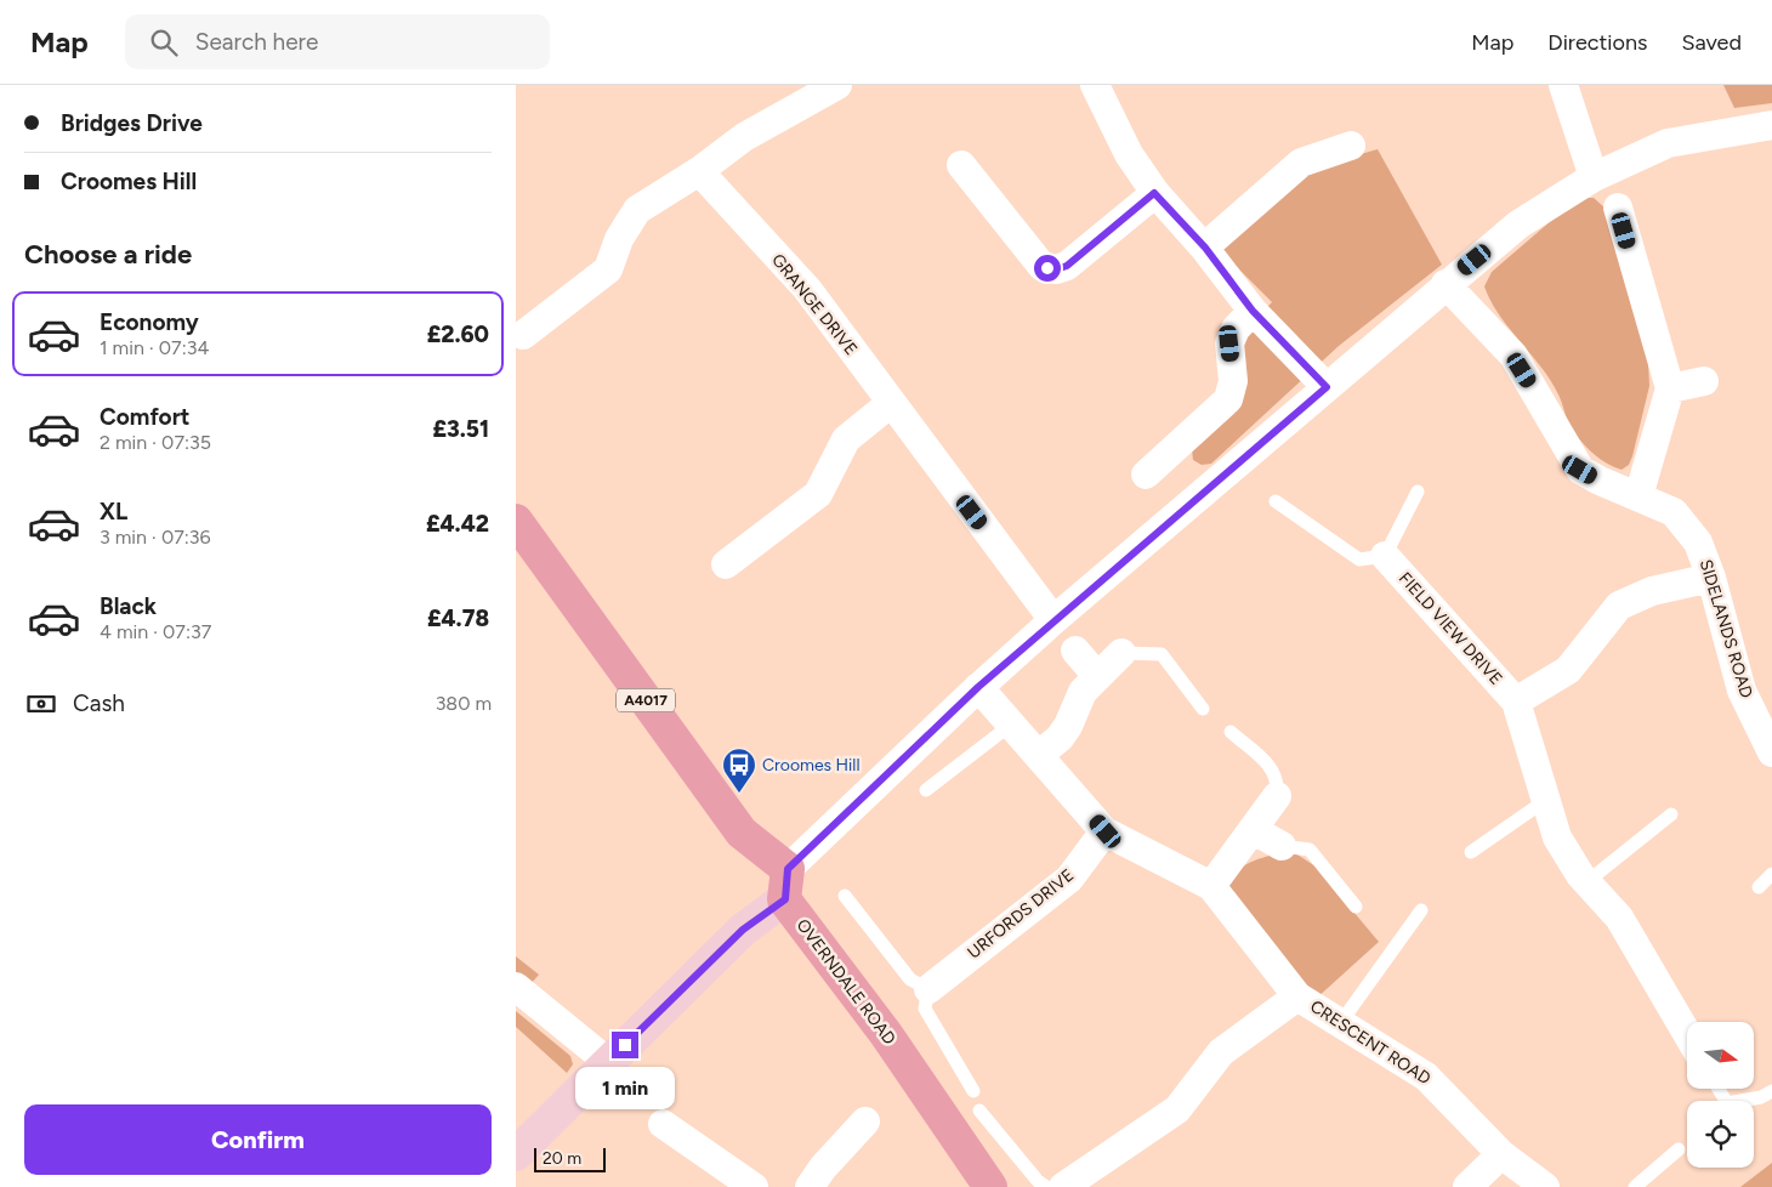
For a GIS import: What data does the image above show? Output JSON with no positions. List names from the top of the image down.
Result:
{
  "streets": {
    "main road": ["A4017", "OVERNDALE ROAD"],
    "street": [
      "GRANGE DRIVE",
      "FIELD VIEW DRIVE",
      "SIDELANDS ROAD",
      "URFORDS DRIVE",
      "CRESCENT ROAD"
    ]
  },
  "crossings": [
    ["URFORDS DRIVE", "CRESCENT ROAD"]
  ],
  "places": {
    "bus stop": ["Croomes Hill"]
  },
  "scale_bar": "20 m",
  "north": "right",
  "page": {
    "header": "Map",
    "search": "Search here",
    "nav": ["Map", "Directions", "Saved"],
    "banner": ["Bridges Drive", "Croomes Hill"],
    "heading": "Choose a ride",
    "list": [
      {
        "name": "Economy",
        "note": "1 min · 07:34",
        "value": "£2.60"
      },
      {
        "name": "Comfort",
        "note": "2 min · 07:35",
        "value": "£3.51"
      },
      {
        "name": "XL",
        "note": "3 min · 07:36",
        "value": "£4.42"
      },
      {
        "name": "Black",
        "note": "4 min · 07:37",
        "value": "£4.78"
      }
    ],
    "pay": ["Cash", "380 m"],
    "bubble": "1 min",
    "buttons": "Confirm",
    "scale": "20 m"
  }
}
